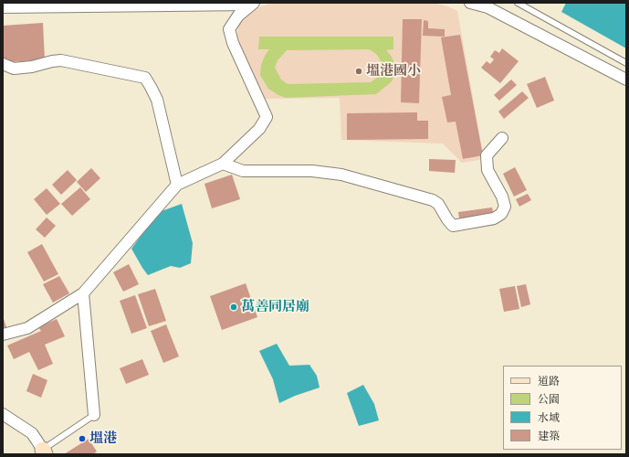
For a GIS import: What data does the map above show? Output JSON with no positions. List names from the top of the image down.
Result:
{
  "places": ["塭港國小", "萬善同居廟", "塭港"],
  "legend": [
    "道路",
    "公園",
    "水域",
    "建築"
  ]
}
